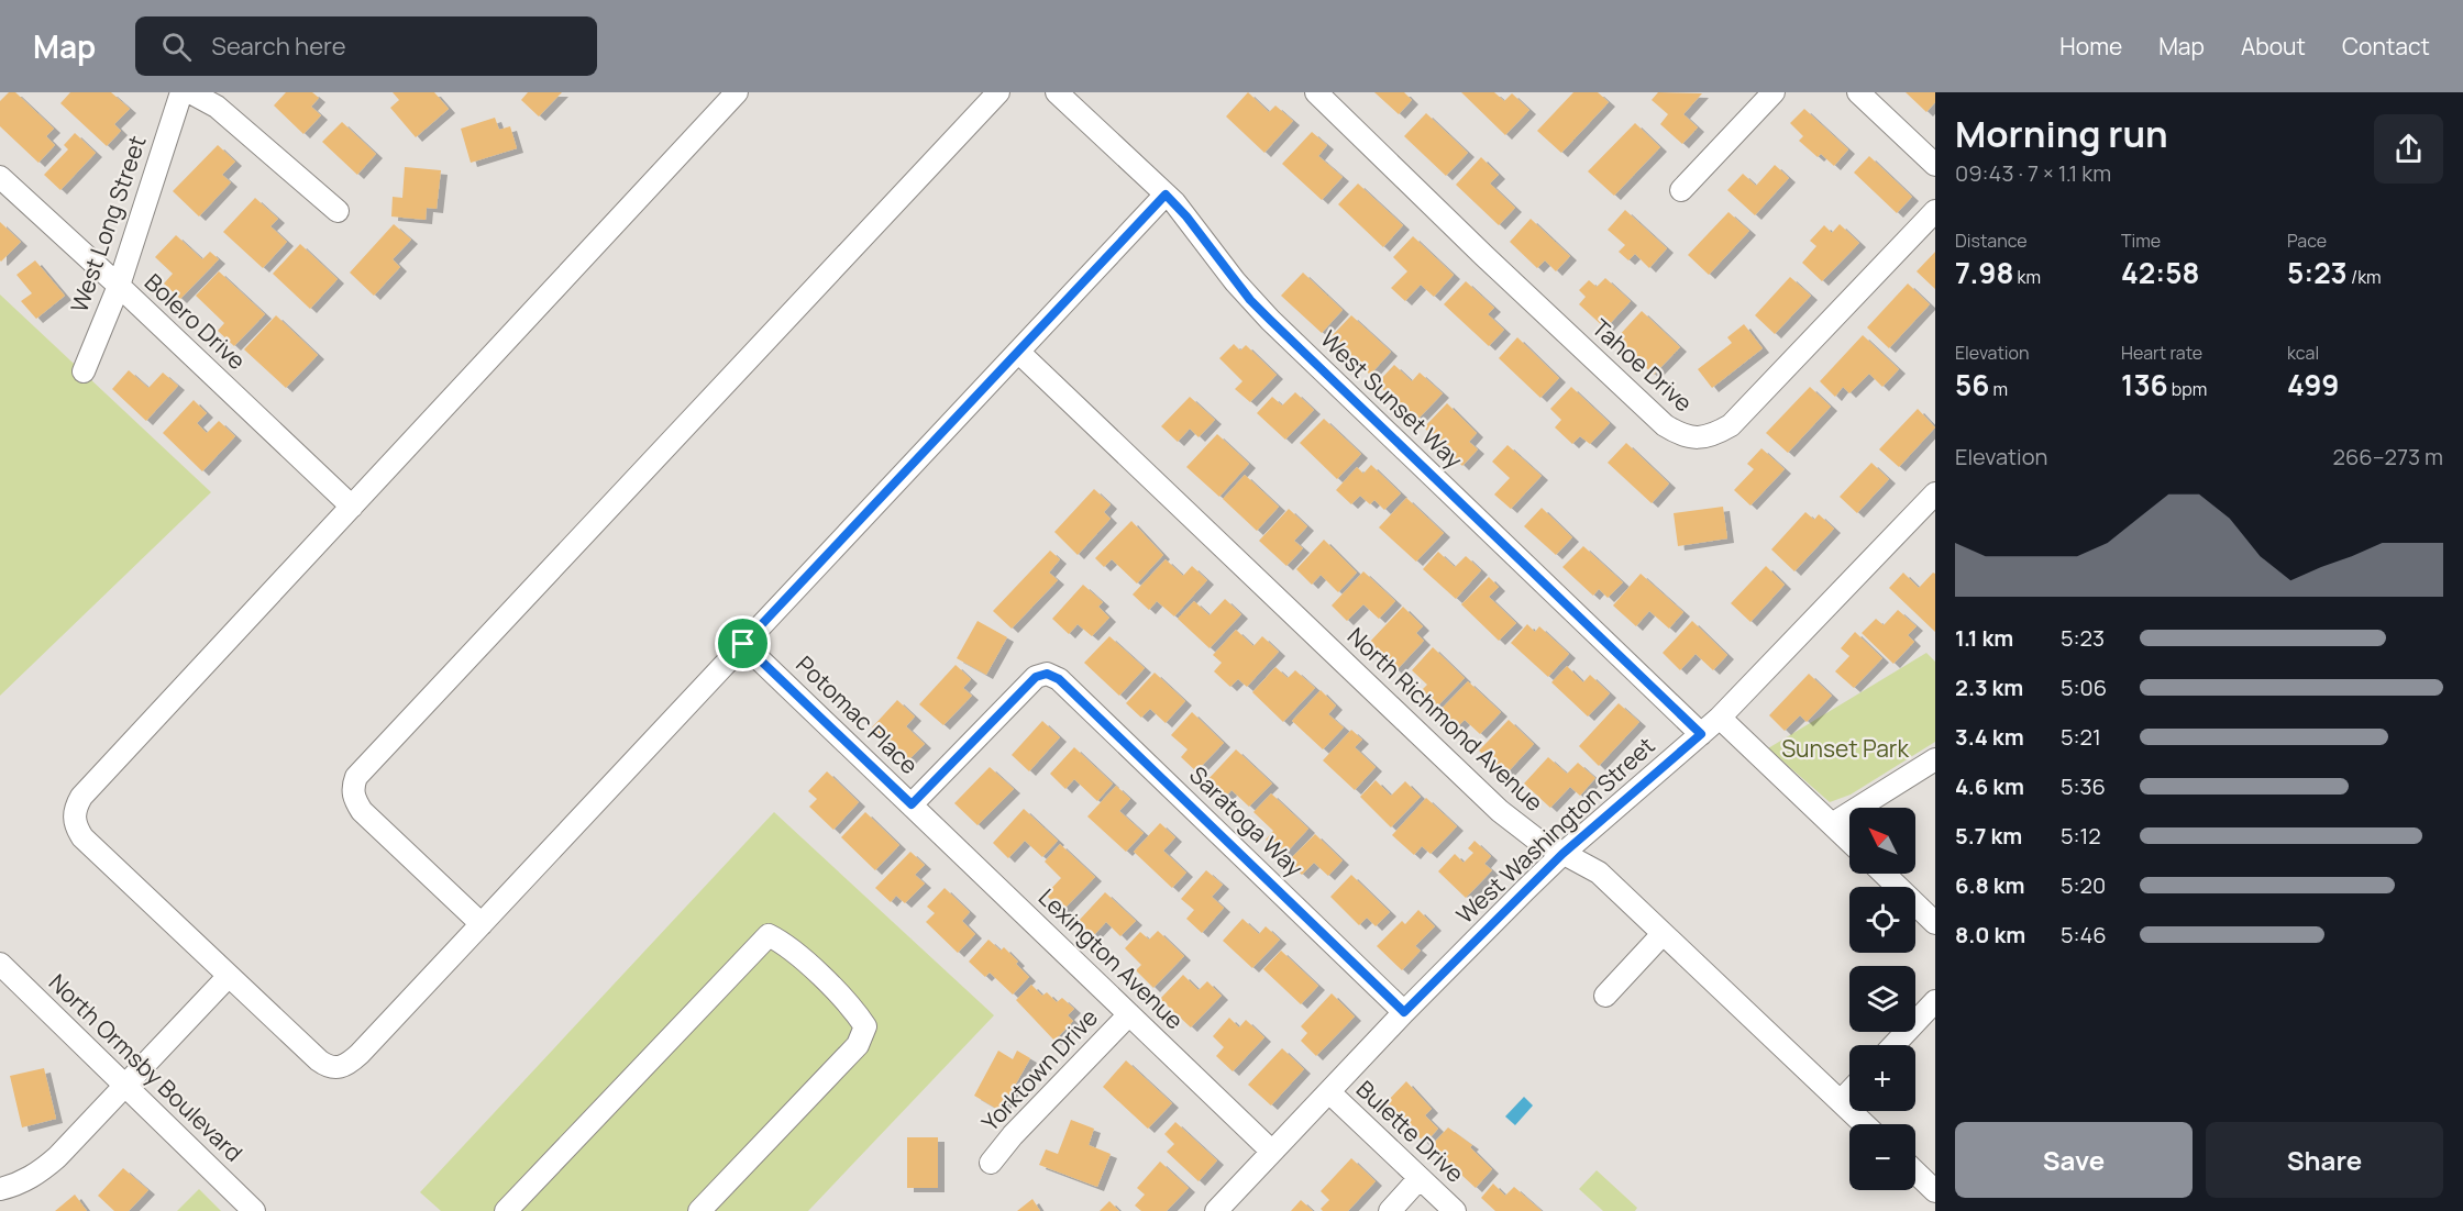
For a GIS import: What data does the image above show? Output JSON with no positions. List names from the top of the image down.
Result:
{
  "streets": {
    "street": [
      "West Long Street",
      "Bolero Drive",
      "Tahoe Drive",
      "West Sunset Way",
      "Potomac Place",
      "North Richmond Avenue",
      "Saratoga Way",
      "West Washington Street",
      "Lexington Avenue",
      "North Ormsby Boulevard",
      "Yorktown Drive",
      "Bulette Drive"
    ]
  },
  "crossings": [
    ["West Long Street", "Bolero Drive"],
    ["West Sunset Way", "West Washington Street"],
    ["Potomac Place", "Saratoga Way"],
    ["Potomac Place", "Lexington Avenue"],
    ["North Richmond Avenue", "West Washington Street"],
    ["Saratoga Way", "West Washington Street"],
    ["West Washington Street", "Lexington Avenue"],
    ["West Washington Street", "Bulette Drive"],
    ["Lexington Avenue", "Yorktown Drive"]
  ],
  "parks": ["Sunset Park"],
  "north": "top left",
  "page": {
    "header": "Map",
    "search": "Search here",
    "nav": [
      "Home",
      "Map",
      "About",
      "Contact"
    ],
    "heading": ["Morning run", "09:43 · 7 × 1.1 km"],
    "stats": [
      ["Distance", "7.98 km"],
      ["Time", "42:58"],
      ["Pace", "5:23 /km"],
      ["Elevation", "56 m"],
      ["Heart rate", "136 bpm"],
      ["kcal", "499"]
    ],
    "chart": ["Elevation", "266–273 m"],
    "list": [
      {
        "name": "1.1 km",
        "note": "5:23"
      },
      {
        "name": "2.3 km",
        "note": "5:06"
      },
      {
        "name": "3.4 km",
        "note": "5:21"
      },
      {
        "name": "4.6 km",
        "note": "5:36"
      },
      {
        "name": "5.7 km",
        "note": "5:12"
      },
      {
        "name": "6.8 km",
        "note": "5:20"
      },
      {
        "name": "8.0 km",
        "note": "5:46"
      }
    ],
    "map_buttons": ["+", "−"],
    "buttons": ["Save", "Share"]
  }
}
